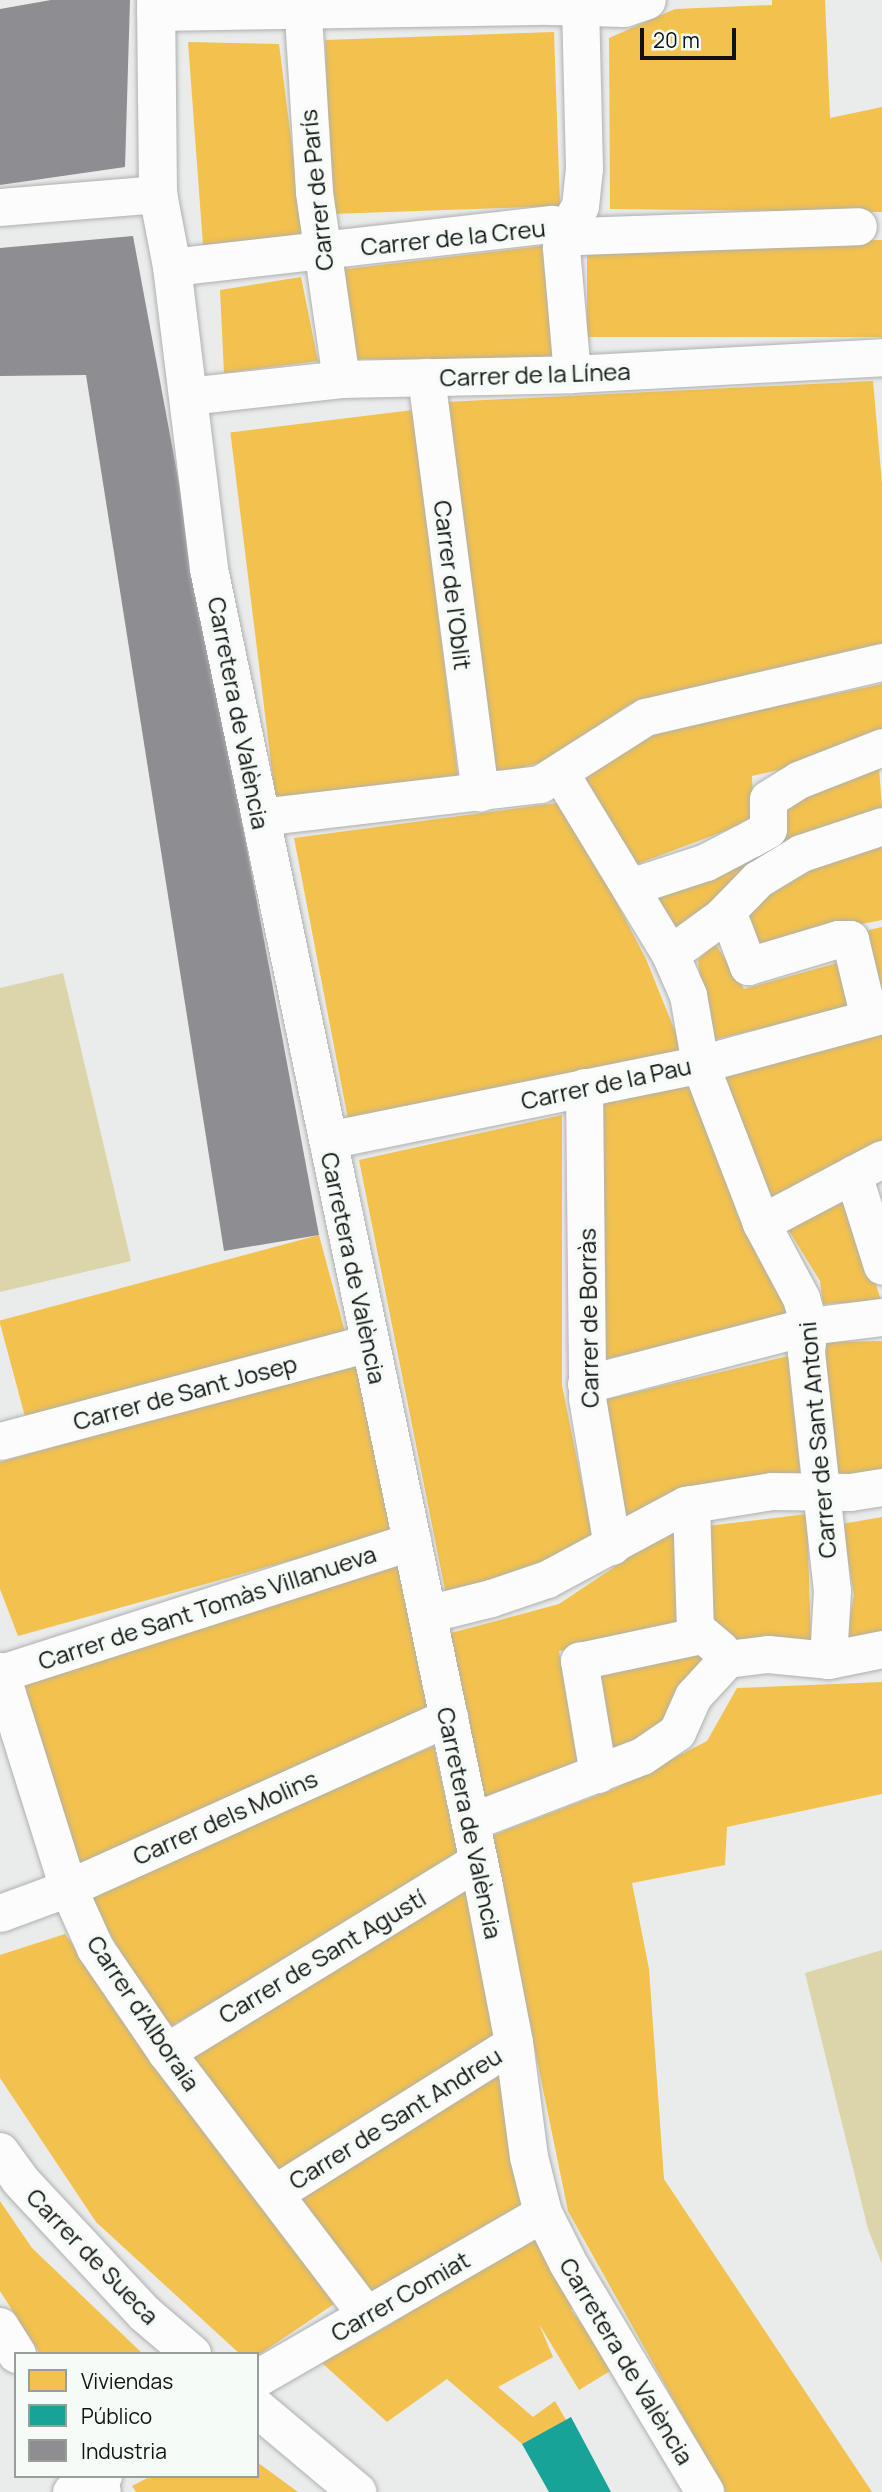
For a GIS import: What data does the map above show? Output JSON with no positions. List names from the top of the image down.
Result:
{
  "streets": {
    "street": [
      "Carrer de París",
      "Carrer de la Creu",
      "Carrer de la Línea",
      "Carrer de l'Oblit",
      "Carretera de València",
      "Carrer de la Pau",
      "Carrer de Borràs",
      "Carrer de Sant Josep",
      "Carrer de Sant Antoni",
      "Carrer de Sant Tomàs Villanueva",
      "Carrer dels Molins",
      "Carrer de Sant Agustí",
      "Carrer d'Alboraia",
      "Carrer de Sant Andreu",
      "Carrer de Sueca",
      "Carrer Comiat"
    ]
  },
  "crossings": [
    ["Carrer de París", "Carrer de la Creu"],
    ["Carrer de París", "Carrer de la Línea"],
    ["Carrer de la Creu", "Carretera de València"],
    ["Carrer de la Línea", "Carrer de l'Oblit"],
    ["Carrer de la Línea", "Carretera de València"],
    ["Carretera de València", "Carrer de la Pau"],
    ["Carretera de València", "Carrer de Sant Josep"],
    ["Carretera de València", "Carrer de Sant Tomàs Villanueva"],
    ["Carretera de València", "Carrer dels Molins"],
    ["Carretera de València", "Carrer de Sant Agustí"],
    ["Carretera de València", "Carrer de Sant Andreu"],
    ["Carretera de València", "Carrer Comiat"],
    ["Carrer de la Pau", "Carrer de Borràs"],
    ["Carrer de la Pau", "Carrer de Sant Antoni"],
    ["Carrer de Sant Tomàs Villanueva", "Carrer d'Alboraia"],
    ["Carrer dels Molins", "Carrer d'Alboraia"],
    ["Carrer de Sant Agustí", "Carrer d'Alboraia"],
    ["Carrer d'Alboraia", "Carrer de Sant Andreu"],
    ["Carrer d'Alboraia", "Carrer Comiat"]
  ],
  "legend": ["Viviendas", "Público", "Industria"],
  "scale_bar": "20 m"
}
